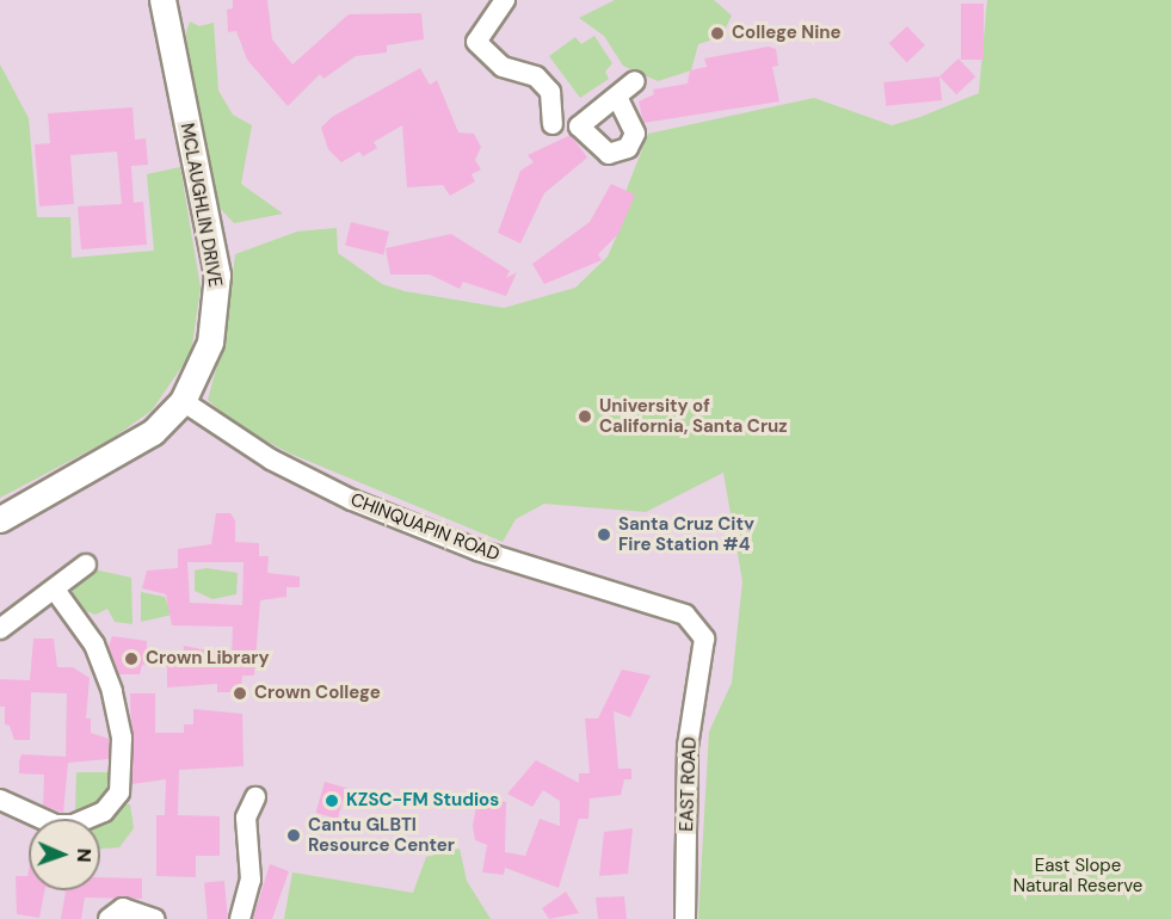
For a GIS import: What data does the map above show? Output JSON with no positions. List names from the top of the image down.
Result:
{
  "streets": {
    "main road": ["MCLAUGHLIN DRIVE"],
    "street": ["CHINQUAPIN ROAD", "EAST ROAD"]
  },
  "crossings": [
    ["MCLAUGHLIN DRIVE", "CHINQUAPIN ROAD"],
    ["CHINQUAPIN ROAD", "EAST ROAD"]
  ],
  "parks": ["East Slope Natural Reserve"],
  "places": [
    "College Nine",
    "University of California, Santa Cruz",
    "Santa Cruz City Fire Station #4",
    "Crown Library",
    "Crown College",
    "KZSC-FM Studios",
    "Cantu GLBTI Resource Center"
  ],
  "north": "right"
}
